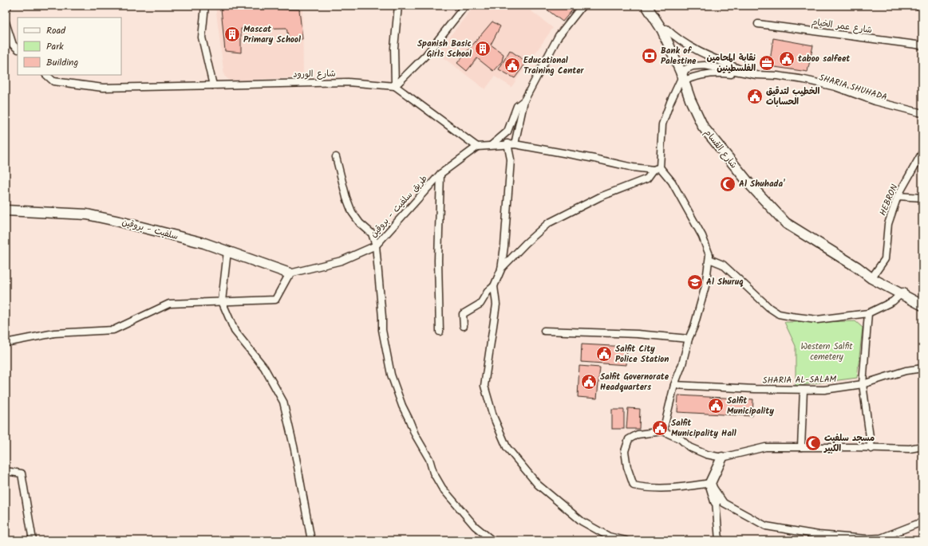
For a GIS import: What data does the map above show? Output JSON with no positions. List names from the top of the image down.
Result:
{
  "streets": {
    "main road": ["شارع القسام", "سلفيت - بروقين"],
    "street": [
      "شارع عمر الخيام",
      "شارع الورود",
      "SHARIA SHUHADA",
      "HEBRON",
      "طريق سلفيت - بروقين",
      "SHARIA AL-SALAM"
    ]
  },
  "crossings": [
    ["SHARIA SHUHADA", "شارع القسام"],
    ["شارع القسام", "HEBRON"],
    ["طريق سلفيت - بروقين", "سلفيت - بروقين"]
  ],
  "parks": ["Western Salfit cemetery"],
  "places": {
    "building": ["Mascat Primary School", "Spanish Basic Girls School"],
    "bank": ["Bank of Palestine"],
    "public building": [
      "taboo salfeet",
      "Educational Training Center",
      "الخطيب لتدقيق الحسابات",
      "Salfit City Police Station",
      "Salfit Governorate Headquarters",
      "Salfit Municipality",
      "Salfit Municipality Hall"
    ],
    "office": ["نقابة المحامين الفلسطينين"],
    "mosque": ["Al Shuhada'", "مسجد سلفيت الكبير"],
    "school or university": ["Al Shuruq"]
  },
  "legend": ["Road", "Park", "Building"]
}
